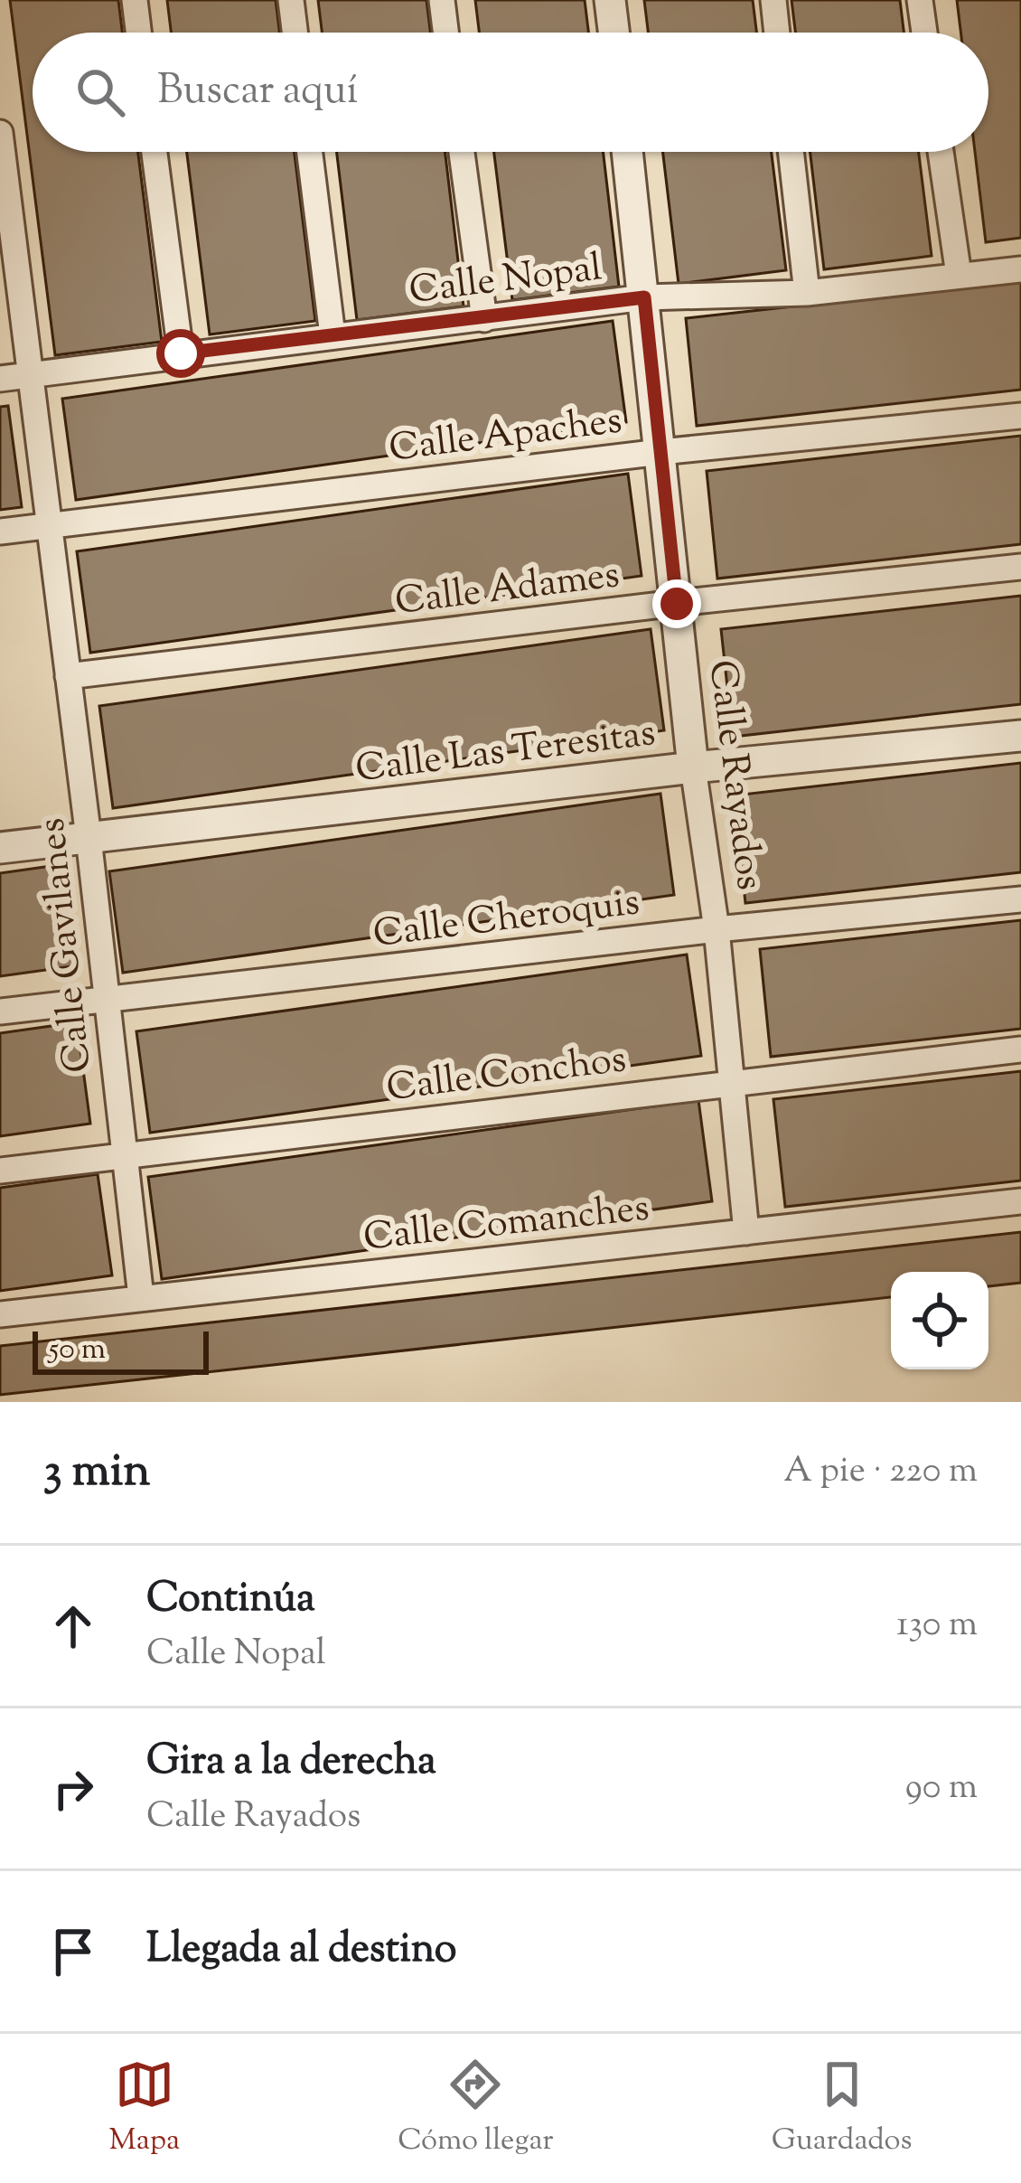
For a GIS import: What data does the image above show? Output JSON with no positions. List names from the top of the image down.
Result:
{
  "streets": {
    "street": [
      "Calle Nopal",
      "Calle Apaches",
      "Calle Adames",
      "Calle Las Teresitas",
      "Calle Rayados",
      "Calle Cheroquis",
      "Calle Gavilanes",
      "Calle Conchos",
      "Calle Comanches"
    ]
  },
  "crossings": [
    ["Calle Nopal", "Calle Rayados"],
    ["Calle Nopal", "Calle Gavilanes"],
    ["Calle Apaches", "Calle Rayados"],
    ["Calle Apaches", "Calle Gavilanes"],
    ["Calle Adames", "Calle Rayados"],
    ["Calle Adames", "Calle Gavilanes"],
    ["Calle Las Teresitas", "Calle Rayados"],
    ["Calle Las Teresitas", "Calle Gavilanes"],
    ["Calle Rayados", "Calle Cheroquis"],
    ["Calle Rayados", "Calle Conchos"],
    ["Calle Rayados", "Calle Comanches"],
    ["Calle Cheroquis", "Calle Gavilanes"],
    ["Calle Gavilanes", "Calle Conchos"],
    ["Calle Gavilanes", "Calle Comanches"]
  ],
  "scale_bar": "50 m",
  "page": {
    "search": "Buscar aquí",
    "scale": "50 m",
    "heading": ["3 min", "A pie · 220 m"],
    "list": [
      ["Continúa", "Calle Nopal", "130 m"],
      ["Gira a la derecha", "Calle Rayados", "90 m"],
      "Llegada al destino"
    ],
    "nav": ["Mapa", "Cómo llegar", "Guardados"]
  }
}
